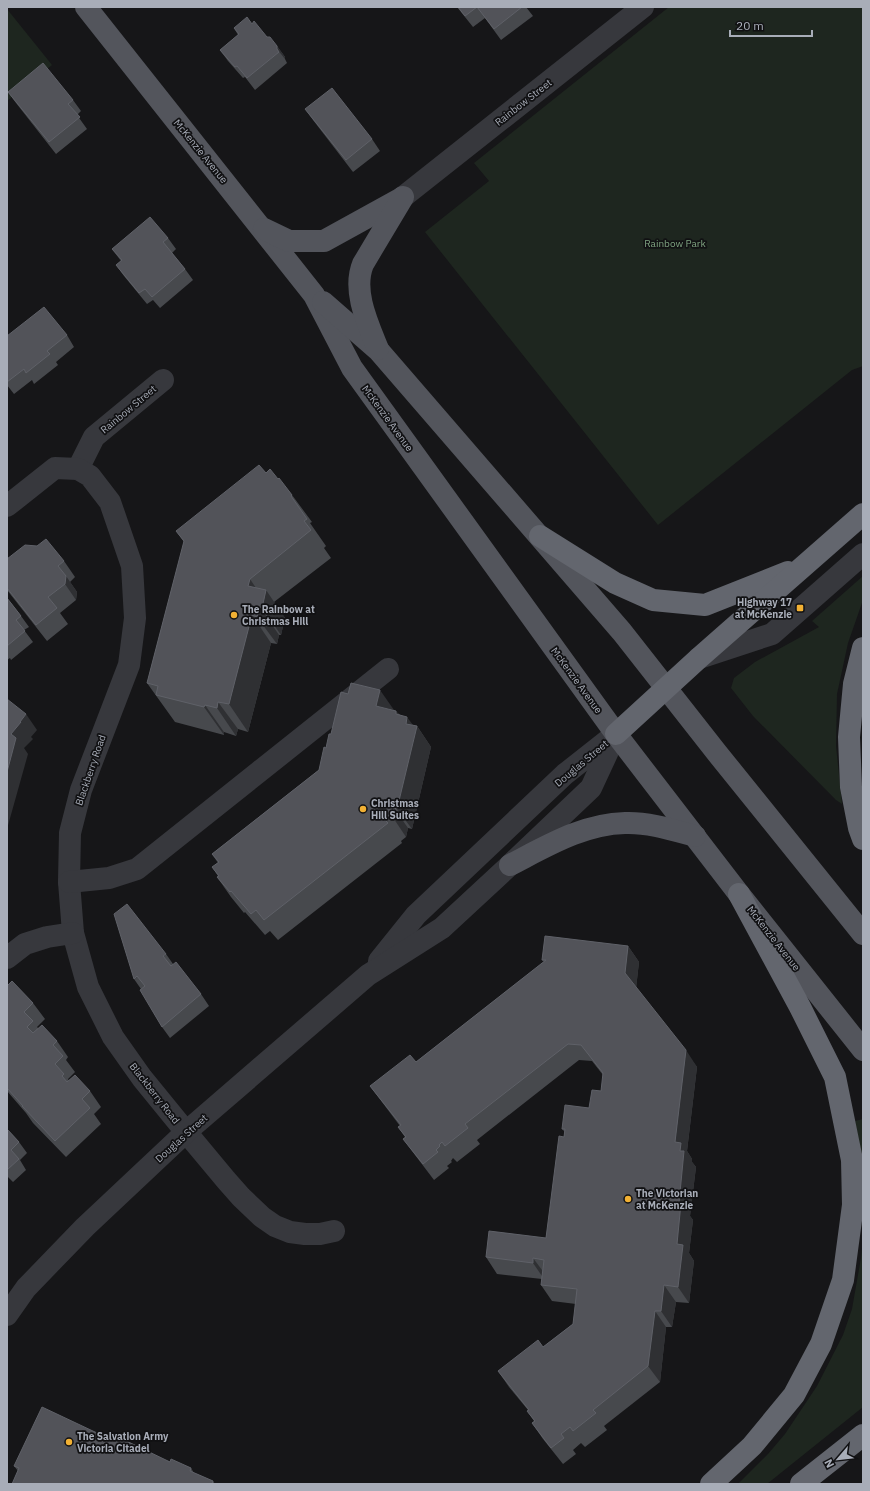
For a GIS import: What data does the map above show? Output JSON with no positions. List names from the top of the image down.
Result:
{
  "streets": {
    "main road": ["McKenzie Avenue"],
    "street": ["Rainbow Street", "Douglas Street", "Blackberry Road"]
  },
  "crossings": [
    ["Rainbow Street", "Blackberry Road"],
    ["McKenzie Avenue", "Douglas Street"],
    ["Douglas Street", "Blackberry Road"]
  ],
  "parks": ["Rainbow Park"],
  "places": {
    "transit": ["Highway 17 at McKenzie"],
    "other": [
      "The Rainbow at Christmas Hill",
      "Christmas Hill Suites",
      "The Victorian at McKenzie",
      "The Salvation Army Victoria Citadel"
    ]
  },
  "scale_bar": "20 m",
  "north": "bottom left"
}
